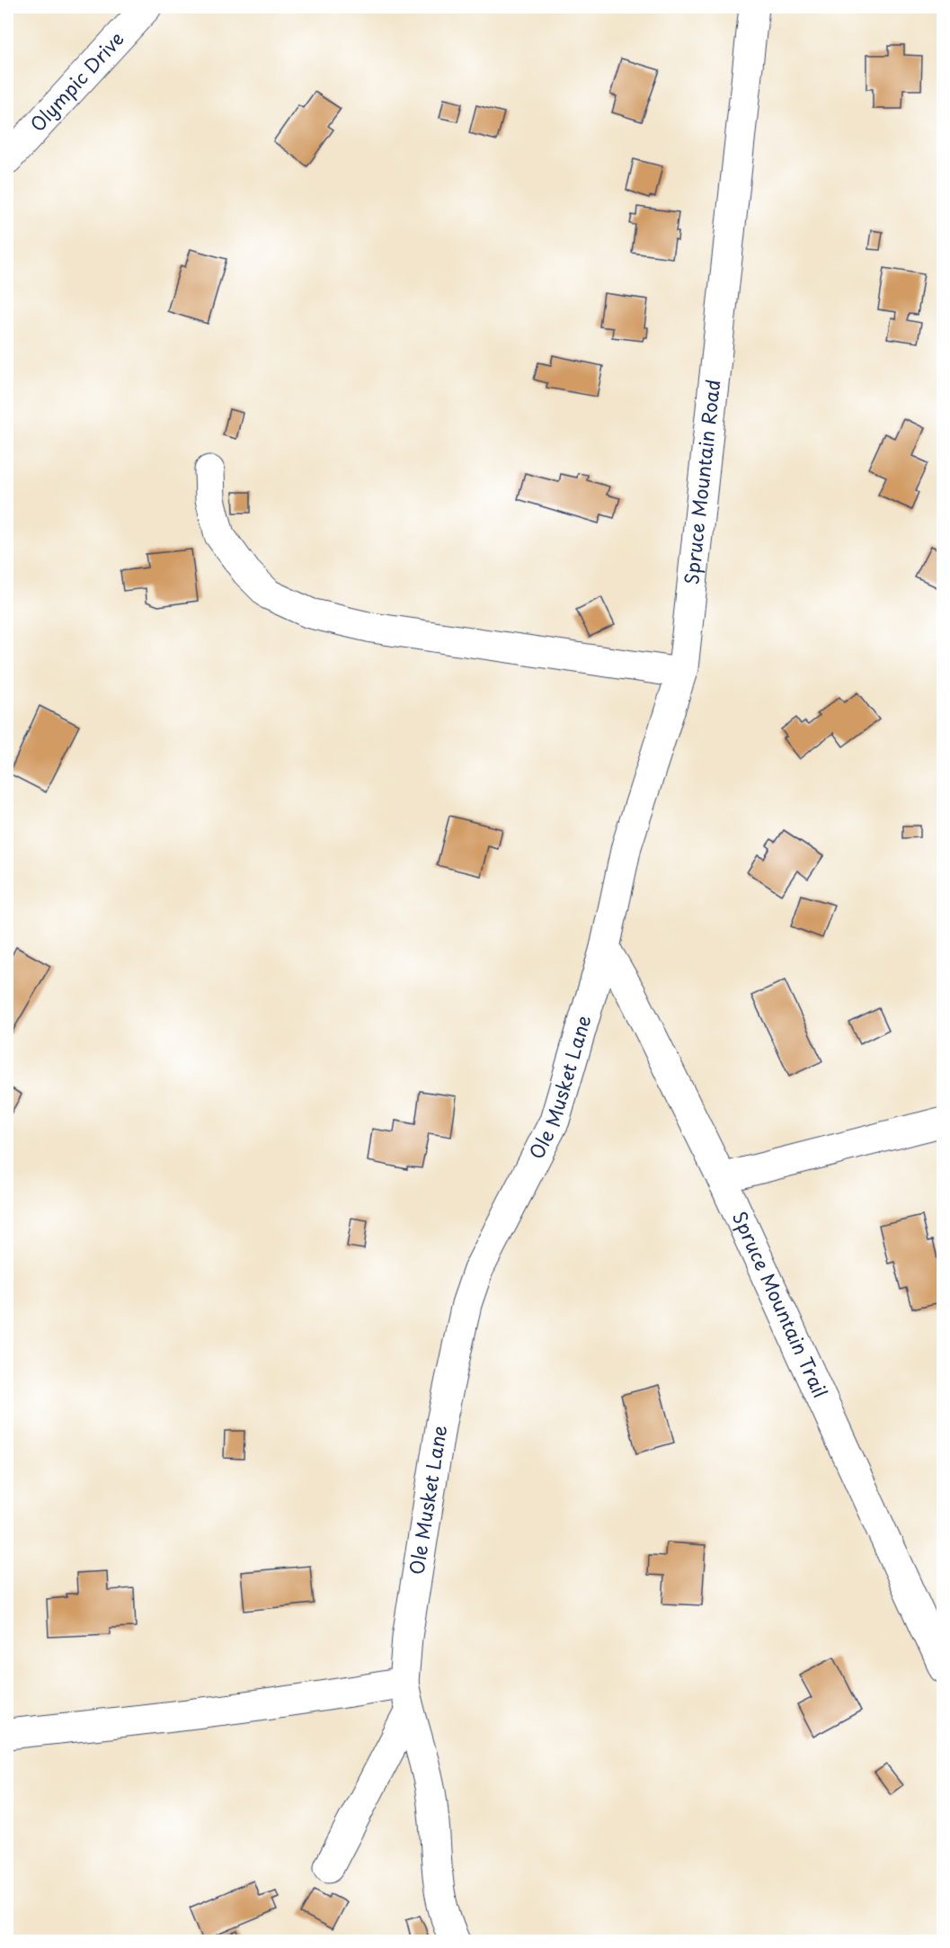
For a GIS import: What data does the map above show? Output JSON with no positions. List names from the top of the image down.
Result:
{
  "streets": {
    "street": [
      "Olympic Drive",
      "Spruce Mountain Road",
      "Ole Musket Lane",
      "Spruce Mountain Trail"
    ]
  },
  "crossings": [
    ["Spruce Mountain Road", "Ole Musket Lane"],
    ["Spruce Mountain Road", "Spruce Mountain Trail"],
    ["Ole Musket Lane", "Spruce Mountain Trail"]
  ]
}
